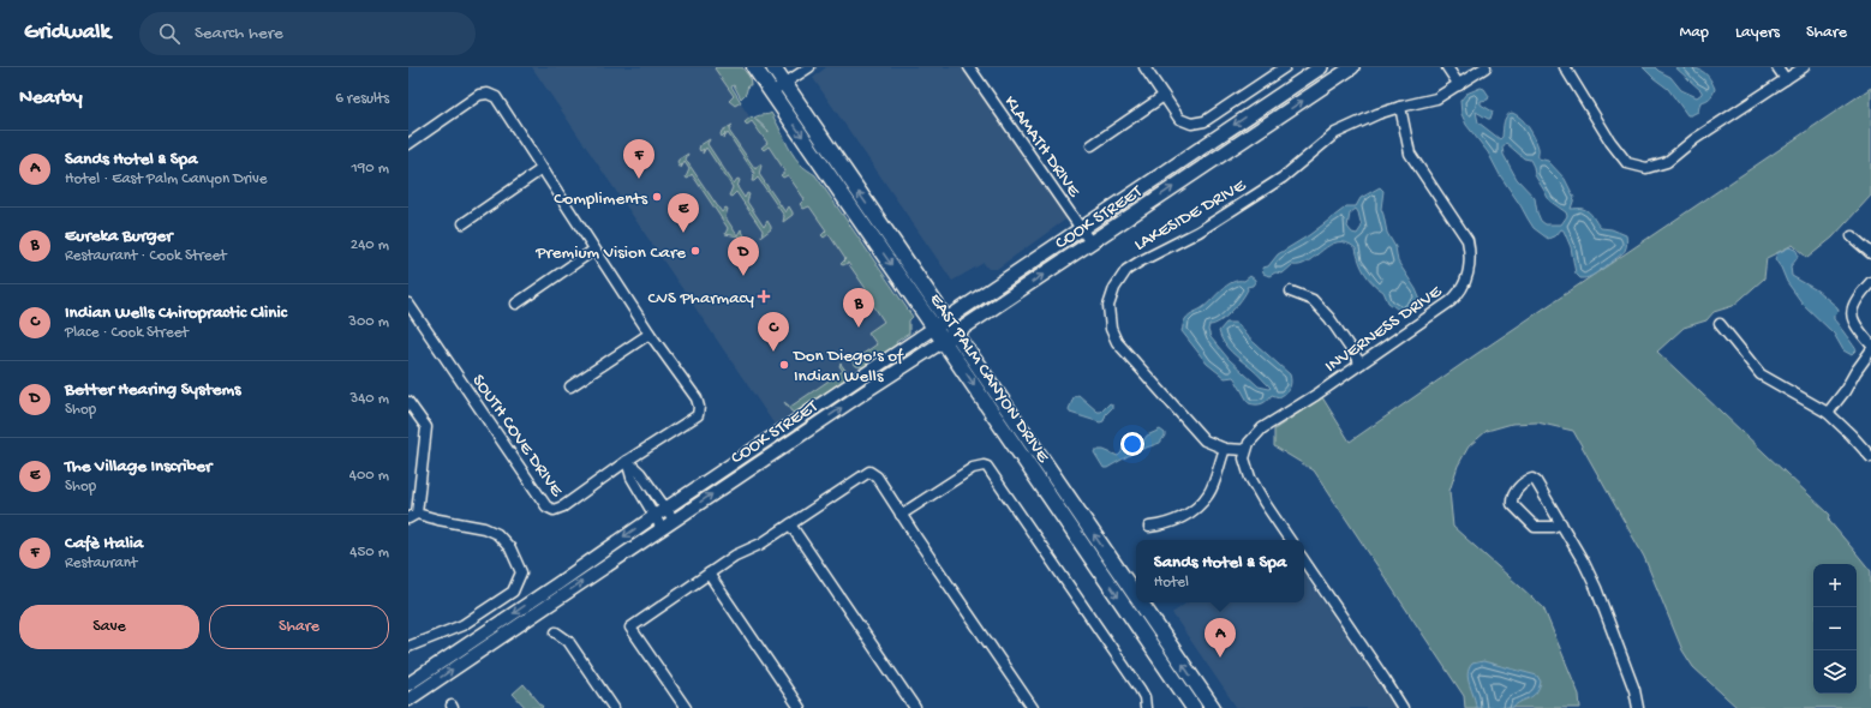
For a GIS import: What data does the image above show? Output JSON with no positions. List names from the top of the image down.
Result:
{
  "streets": {
    "main road": ["COOK STREET", "EAST PALM CANYON DRIVE"],
    "street": [
      "KLAMATH DRIVE",
      "LAKESIDE DRIVE",
      "INVERNESS DRIVE",
      "SOUTH COVE DRIVE"
    ]
  },
  "crossings": [
    ["KLAMATH DRIVE", "COOK STREET"],
    ["LAKESIDE DRIVE", "INVERNESS DRIVE"],
    ["COOK STREET", "EAST PALM CANYON DRIVE"]
  ],
  "places": {
    "other": ["Compliments", "Premium Vision Care", "Don Diego's of Indian Wells"],
    "health": ["CVS Pharmacy"]
  },
  "page": {
    "header": "Gridwalk",
    "search": "Search here",
    "nav": ["Map", "Layers", "Share"],
    "heading": ["Nearby", "6 results"],
    "list": [
      {
        "mark": "A",
        "name": "Sands Hotel & Spa",
        "note": "Hotel · East Palm Canyon Drive",
        "value": "190 m"
      },
      {
        "mark": "B",
        "name": "Eureka Burger",
        "note": "Restaurant · Cook Street",
        "value": "240 m"
      },
      {
        "mark": "C",
        "name": "Indian Wells Chiropractic Clinic",
        "note": "Place · Cook Street",
        "value": "300 m"
      },
      {
        "mark": "D",
        "name": "Better Hearing Systems",
        "note": "Shop",
        "value": "340 m"
      },
      {
        "mark": "E",
        "name": "The Village Inscriber",
        "note": "Shop",
        "value": "400 m"
      },
      {
        "mark": "F",
        "name": "Cafè Italia",
        "note": "Restaurant",
        "value": "450 m"
      }
    ],
    "pins": [
      "F",
      "E",
      "D",
      "B",
      "C",
      "A"
    ],
    "popup": ["Sands Hotel & Spa", "Hotel"],
    "map_buttons": ["+", "−"],
    "buttons": ["Save", "Share"]
  }
}
